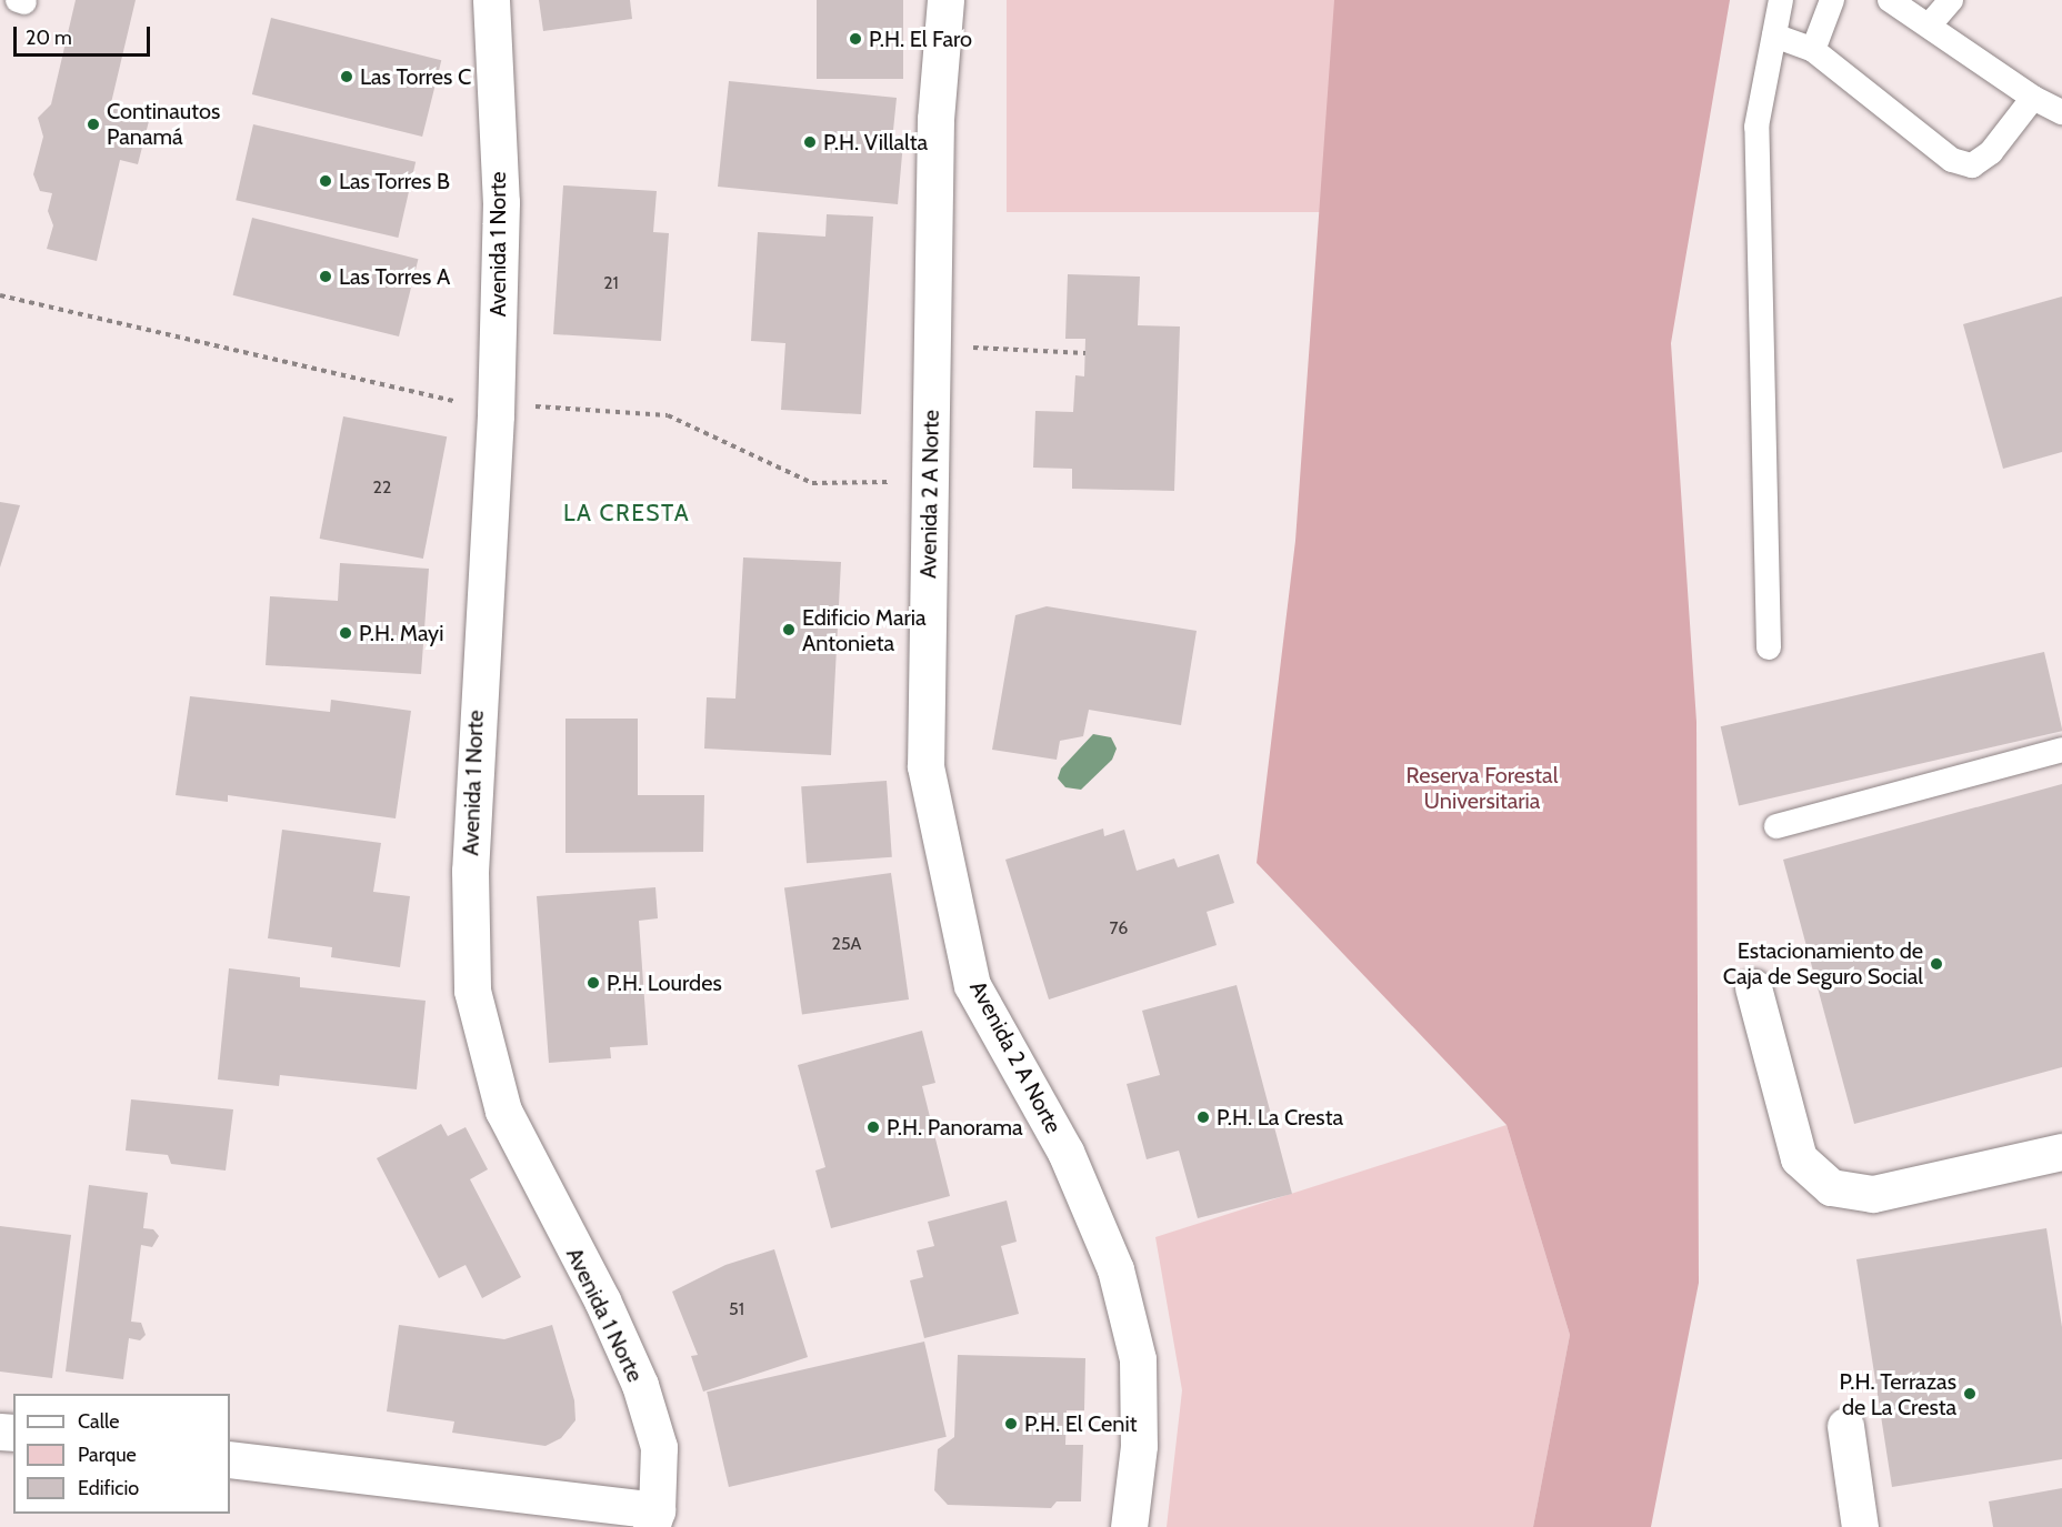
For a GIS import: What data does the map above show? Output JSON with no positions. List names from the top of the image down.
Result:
{
  "streets": {
    "street": ["Avenida 1 Norte", "Avenida 2 A Norte"]
  },
  "districts": ["LA CRESTA"],
  "parks": ["Reserva Forestal Universitaria"],
  "places": [
    "P.H. El Faro",
    "Las Torres C",
    "Continautos Panamá",
    "P.H. Villalta",
    "Las Torres B",
    "Las Torres A",
    "Edificio Maria Antonieta",
    "P.H. Mayi",
    "Estacionamiento de Caja de Seguro Social",
    "P.H. Lourdes",
    "P.H. La Cresta",
    "P.H. Panorama",
    "P.H. Terrazas de La Cresta",
    "P.H. El Cenit"
  ],
  "house_numbers": [
    "21",
    "22",
    "76",
    "25A",
    "51"
  ],
  "legend": ["Calle", "Parque", "Edificio"],
  "scale_bar": "20 m"
}
